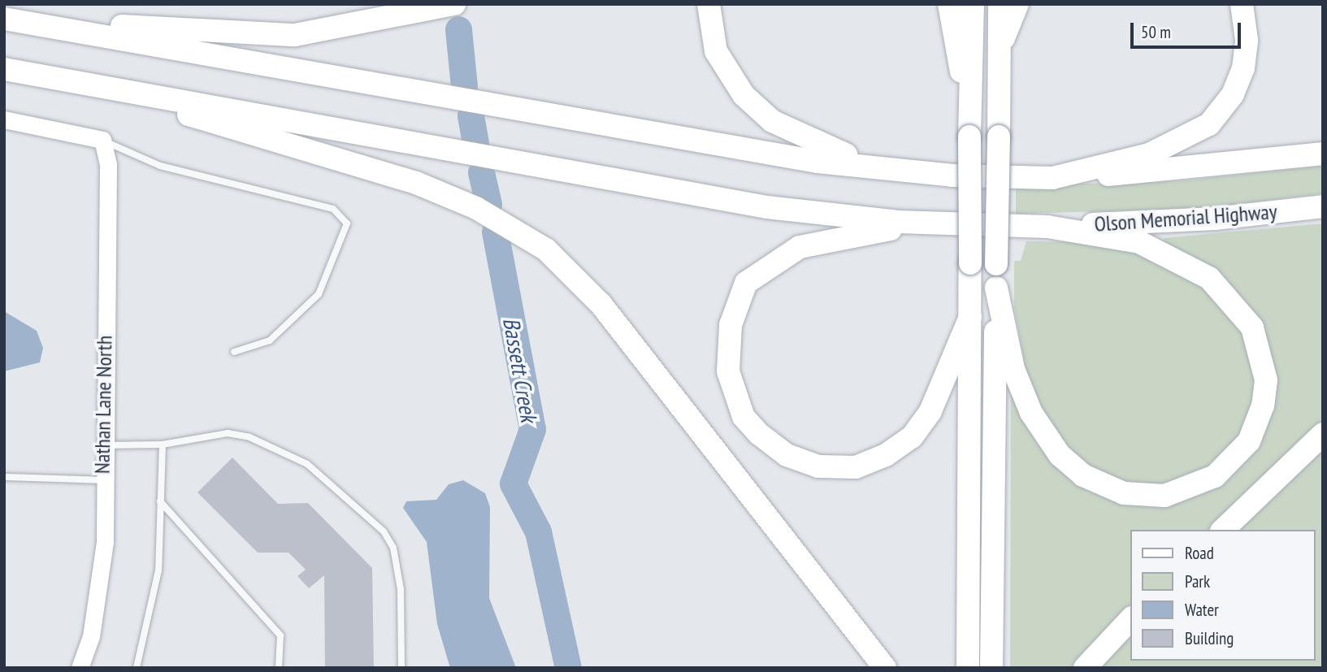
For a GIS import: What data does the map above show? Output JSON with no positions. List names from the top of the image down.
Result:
{
  "streets": {
    "highway": ["Olson Memorial Highway"],
    "street": ["Nathan Lane North"]
  },
  "water": ["Bassett Creek"],
  "legend": [
    "Road",
    "Park",
    "Water",
    "Building"
  ],
  "scale_bar": "50 m"
}
